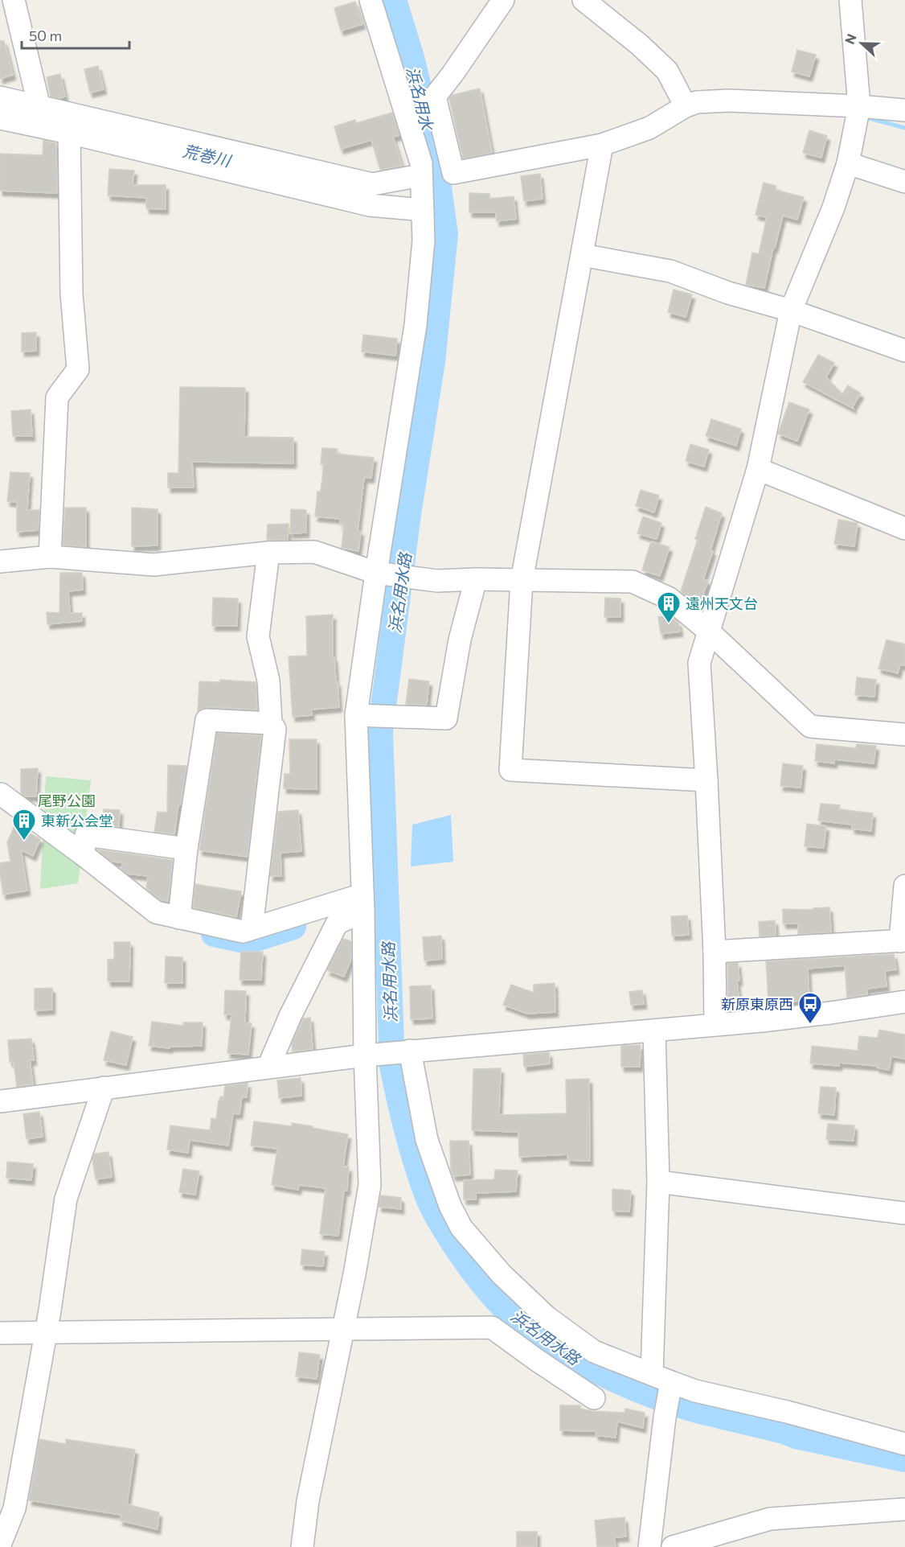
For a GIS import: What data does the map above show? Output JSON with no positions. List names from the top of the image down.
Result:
{
  "water": ["浜名用水", "荒巻川", "浜名用水路"],
  "parks": ["尾野公園"],
  "places": {
    "building": ["遠州天文台", "東新公会堂"],
    "bus stop": ["新原東原西"]
  },
  "scale_bar": "50 m",
  "north": "left"
}
